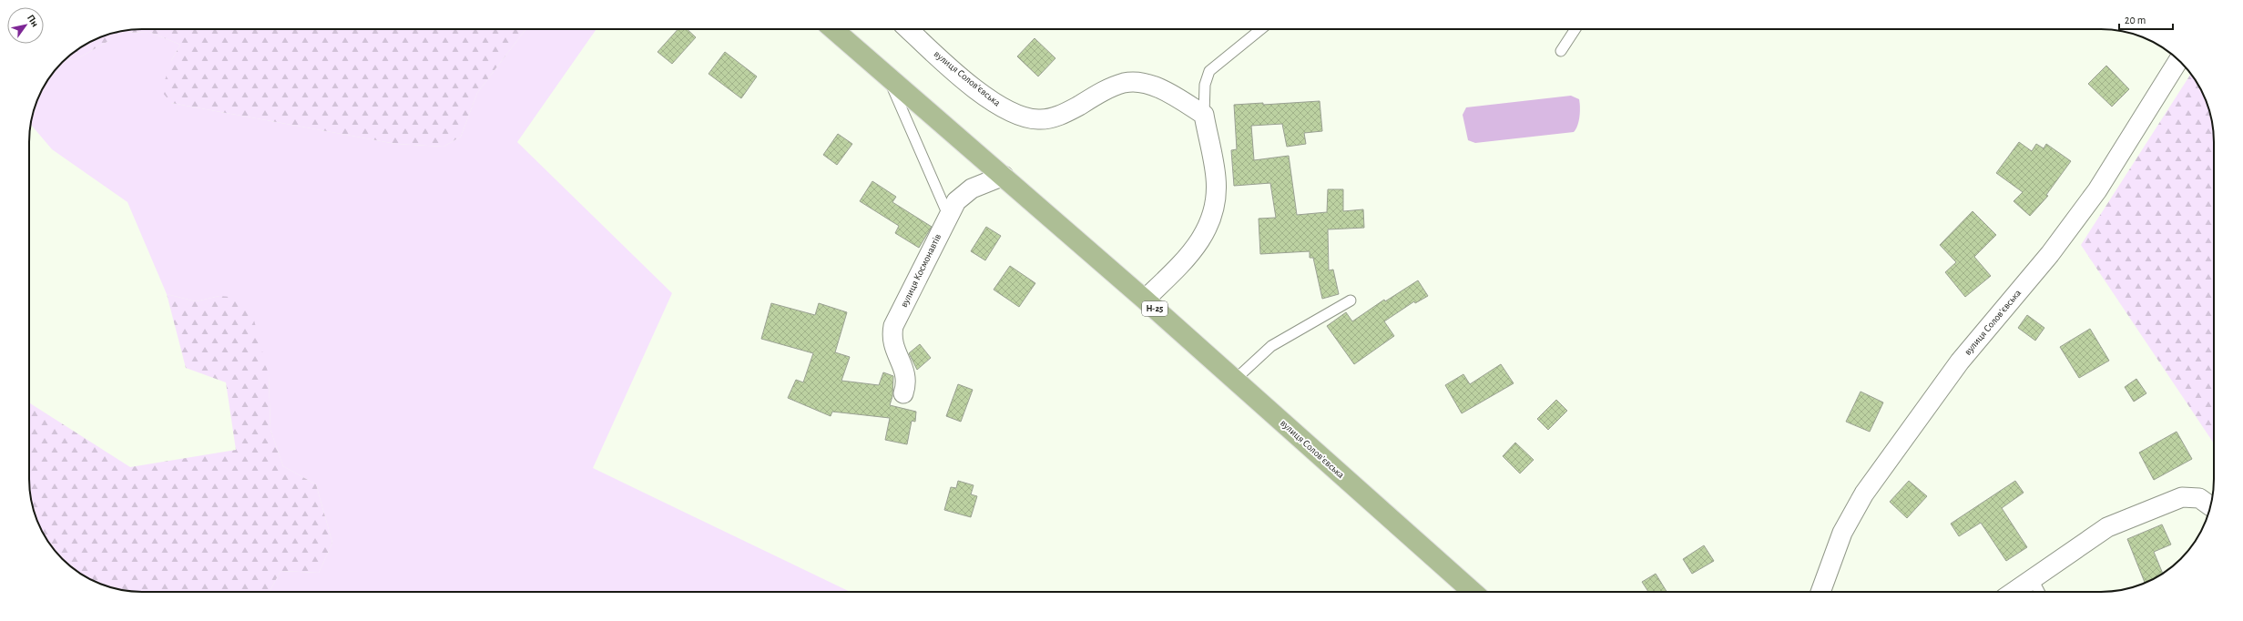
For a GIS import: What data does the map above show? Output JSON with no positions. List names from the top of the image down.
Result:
{
  "streets": {
    "main road": ["вулиця Соловʼєвська", "Н-25"],
    "street": ["вулиця Космонавтів"]
  },
  "crossings": [
    ["вулиця Соловʼєвська", "вулиця Космонавтів"]
  ],
  "scale_bar": "20 m",
  "north": "top right"
}
